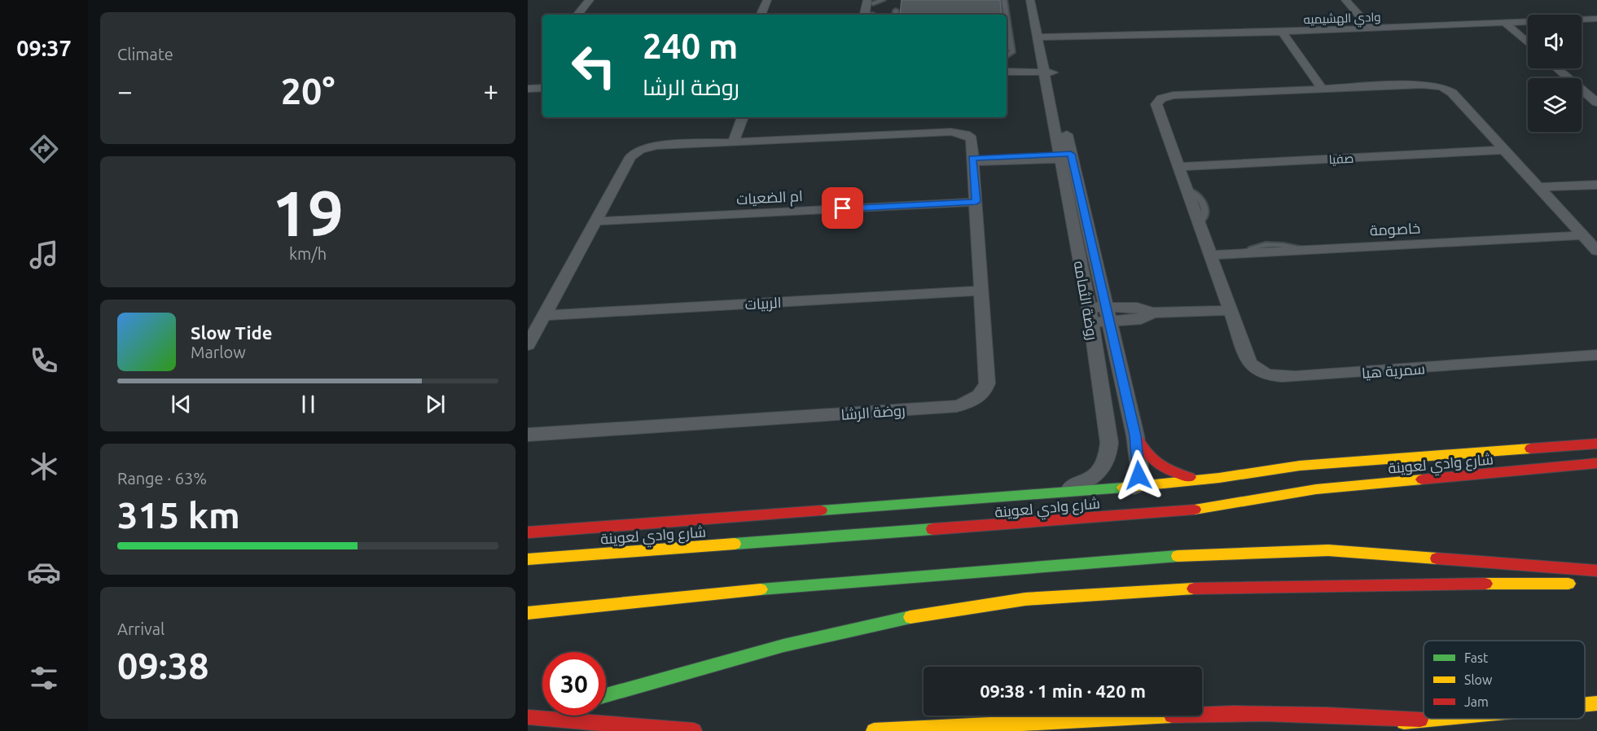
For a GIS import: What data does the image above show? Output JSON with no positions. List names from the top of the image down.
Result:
{
  "streets": {
    "main road": ["شارع وادي لعوينة"],
    "street": [
      "وادي الهشيميه",
      "صفيا",
      "ام الضعيات",
      "خاصومة",
      "روضة الثمامه",
      "الربيات",
      "سمرية هيا",
      "روضة الرشا"
    ]
  },
  "crossings": [
    ["وادي الهشيميه", "روضة الثمامه"],
    ["صفيا", "سمرية هيا"],
    ["ام الضعيات", "روضة الرشا"],
    ["خاصومة", "سمرية هيا"],
    ["روضة الثمامه", "شارع وادي لعوينة"],
    ["الربيات", "روضة الرشا"]
  ],
  "legend": ["Fast", "Slow", "Jam"],
  "page": {
    "tabs": "09:37",
    "tile": [
      "Climate",
      ["19", "km/h"],
      ["Range · 63%", "315 km"],
      ["Arrival", "09:38"]
    ],
    "turn": ["240 m", "روضة الرشا"],
    "heat": ["−", "20°", "+"],
    "song": ["Slow Tide", "Marlow"],
    "limit": "30",
    "trip": "09:38 · 1 min · 420 m"
  }
}
